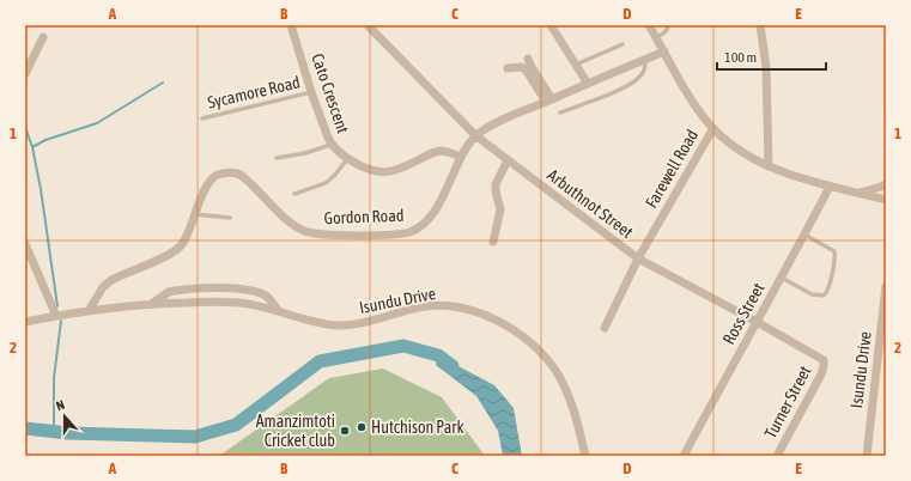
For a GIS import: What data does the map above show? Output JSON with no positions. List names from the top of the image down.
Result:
{
  "streets": {
    "street": [
      "Cato Crescent",
      "Farewell Road",
      "Arbuthnot Street",
      "Gordon Road",
      "Isundu Drive",
      "Ross Street",
      "Turner Street"
    ],
    "lane": ["Sycamore Road"]
  },
  "crossings": [
    ["Sycamore Road", "Cato Crescent"],
    ["Cato Crescent", "Gordon Road"],
    ["Farewell Road", "Arbuthnot Street"],
    ["Arbuthnot Street", "Gordon Road"],
    ["Arbuthnot Street", "Ross Street"],
    ["Arbuthnot Street", "Turner Street"],
    ["Gordon Road", "Isundu Drive"]
  ],
  "places": ["Hutchison Park", "Amanzimtoti Cricket club"],
  "scale_bar": "100 m",
  "north": "top",
  "grid": {
    "columns": [
      "A",
      "B",
      "C",
      "D",
      "E"
    ],
    "rows": ["1", "2"]
  }
}
